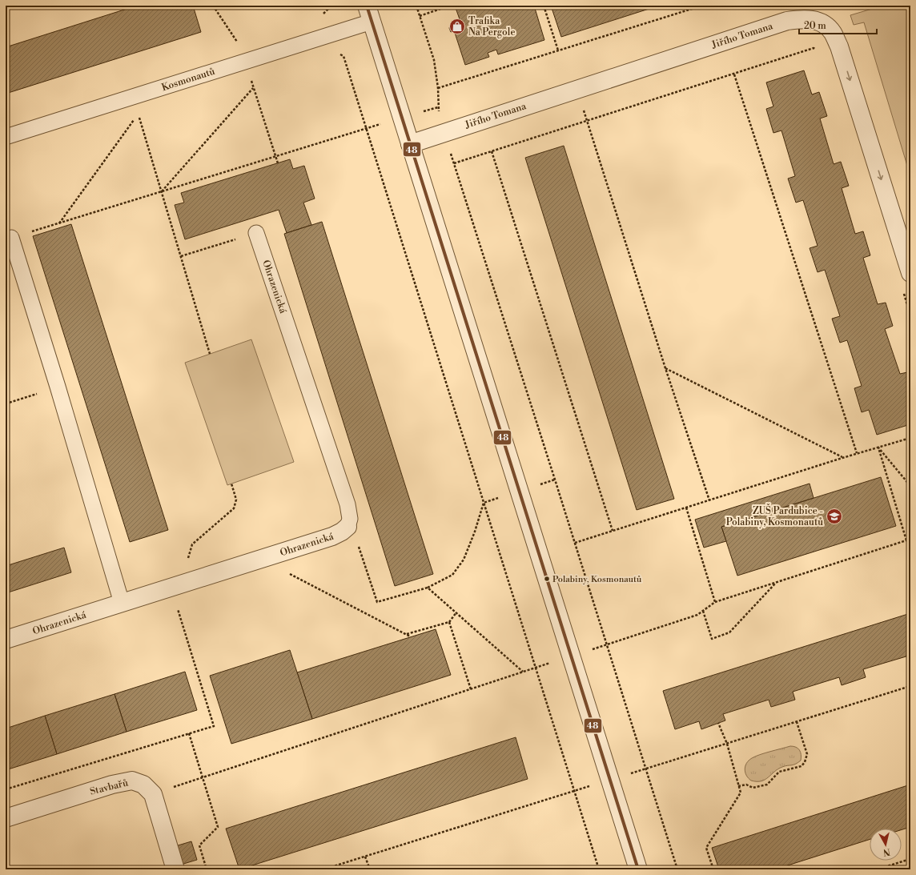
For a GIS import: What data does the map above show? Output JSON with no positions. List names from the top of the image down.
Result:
{
  "streets": {
    "street": [
      "Jiřího Tomana",
      "Kosmonautů",
      "Ohrazenická",
      "Stavbařů"
    ]
  },
  "crossings": [
    ["Jiřího Tomana", "Kosmonautů"]
  ],
  "places": {
    "shop": ["Trafika Na Pergole"],
    "school or university": ["ZUŠ Pardubice - Polabiny, Kosmonautů"],
    "other": ["Polabiny, Kosmonautů"]
  },
  "lines": ["transit line 48"],
  "scale_bar": "20 m",
  "north": "bottom"
}
